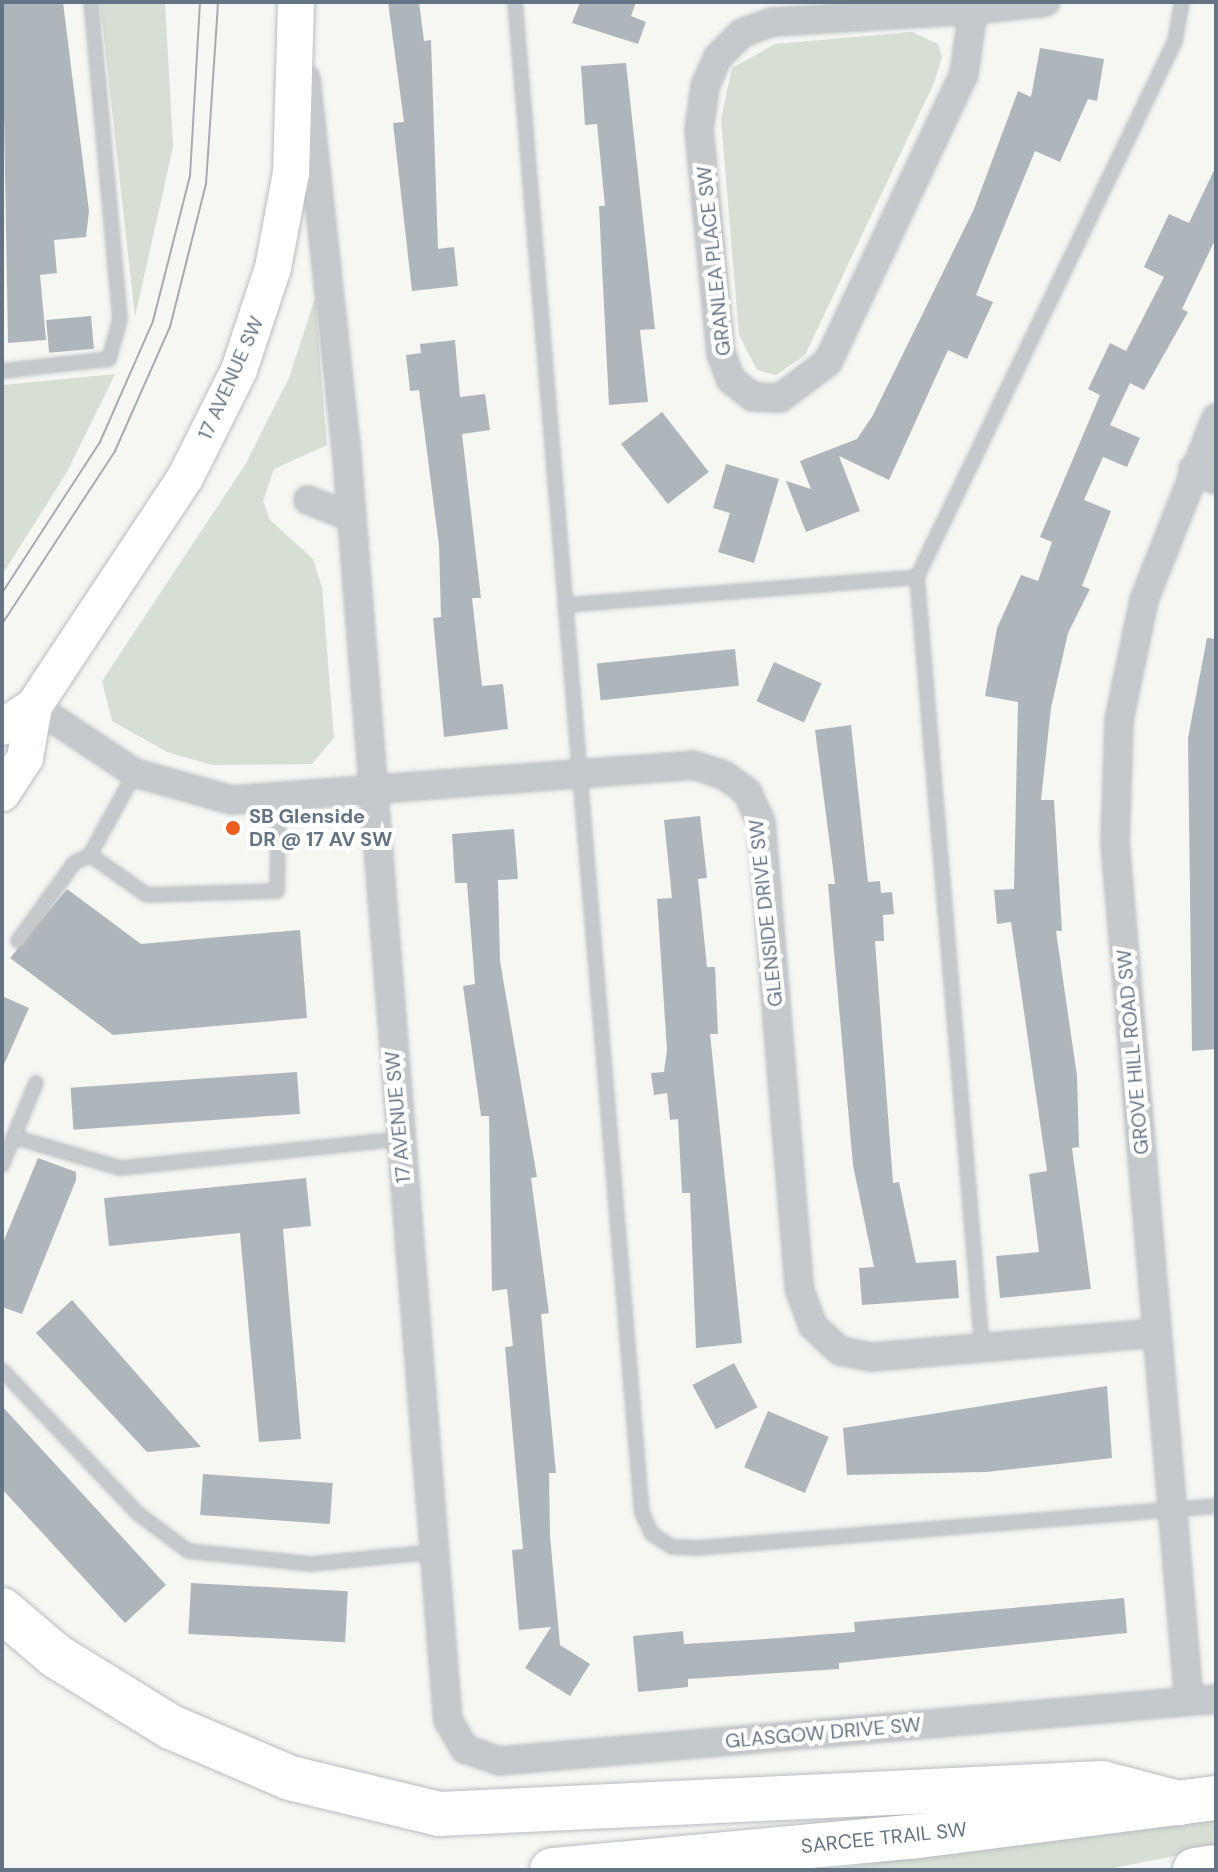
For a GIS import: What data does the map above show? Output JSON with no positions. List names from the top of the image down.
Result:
{
  "streets": {
    "highway": ["SARCEE TRAIL SW"],
    "main road": ["17 AVENUE SW"],
    "street": [
      "GRANLEA PLACE SW",
      "GLENSIDE DRIVE SW",
      "GROVE HILL ROAD SW",
      "GLASGOW DRIVE SW"
    ]
  },
  "crossings": [
    ["17 AVENUE SW", "GLENSIDE DRIVE SW"],
    ["17 AVENUE SW", "GLASGOW DRIVE SW"],
    ["GLENSIDE DRIVE SW", "GROVE HILL ROAD SW"],
    ["GROVE HILL ROAD SW", "GLASGOW DRIVE SW"]
  ],
  "places": ["SB Glenside DR @ 17 AV SW"]
}
